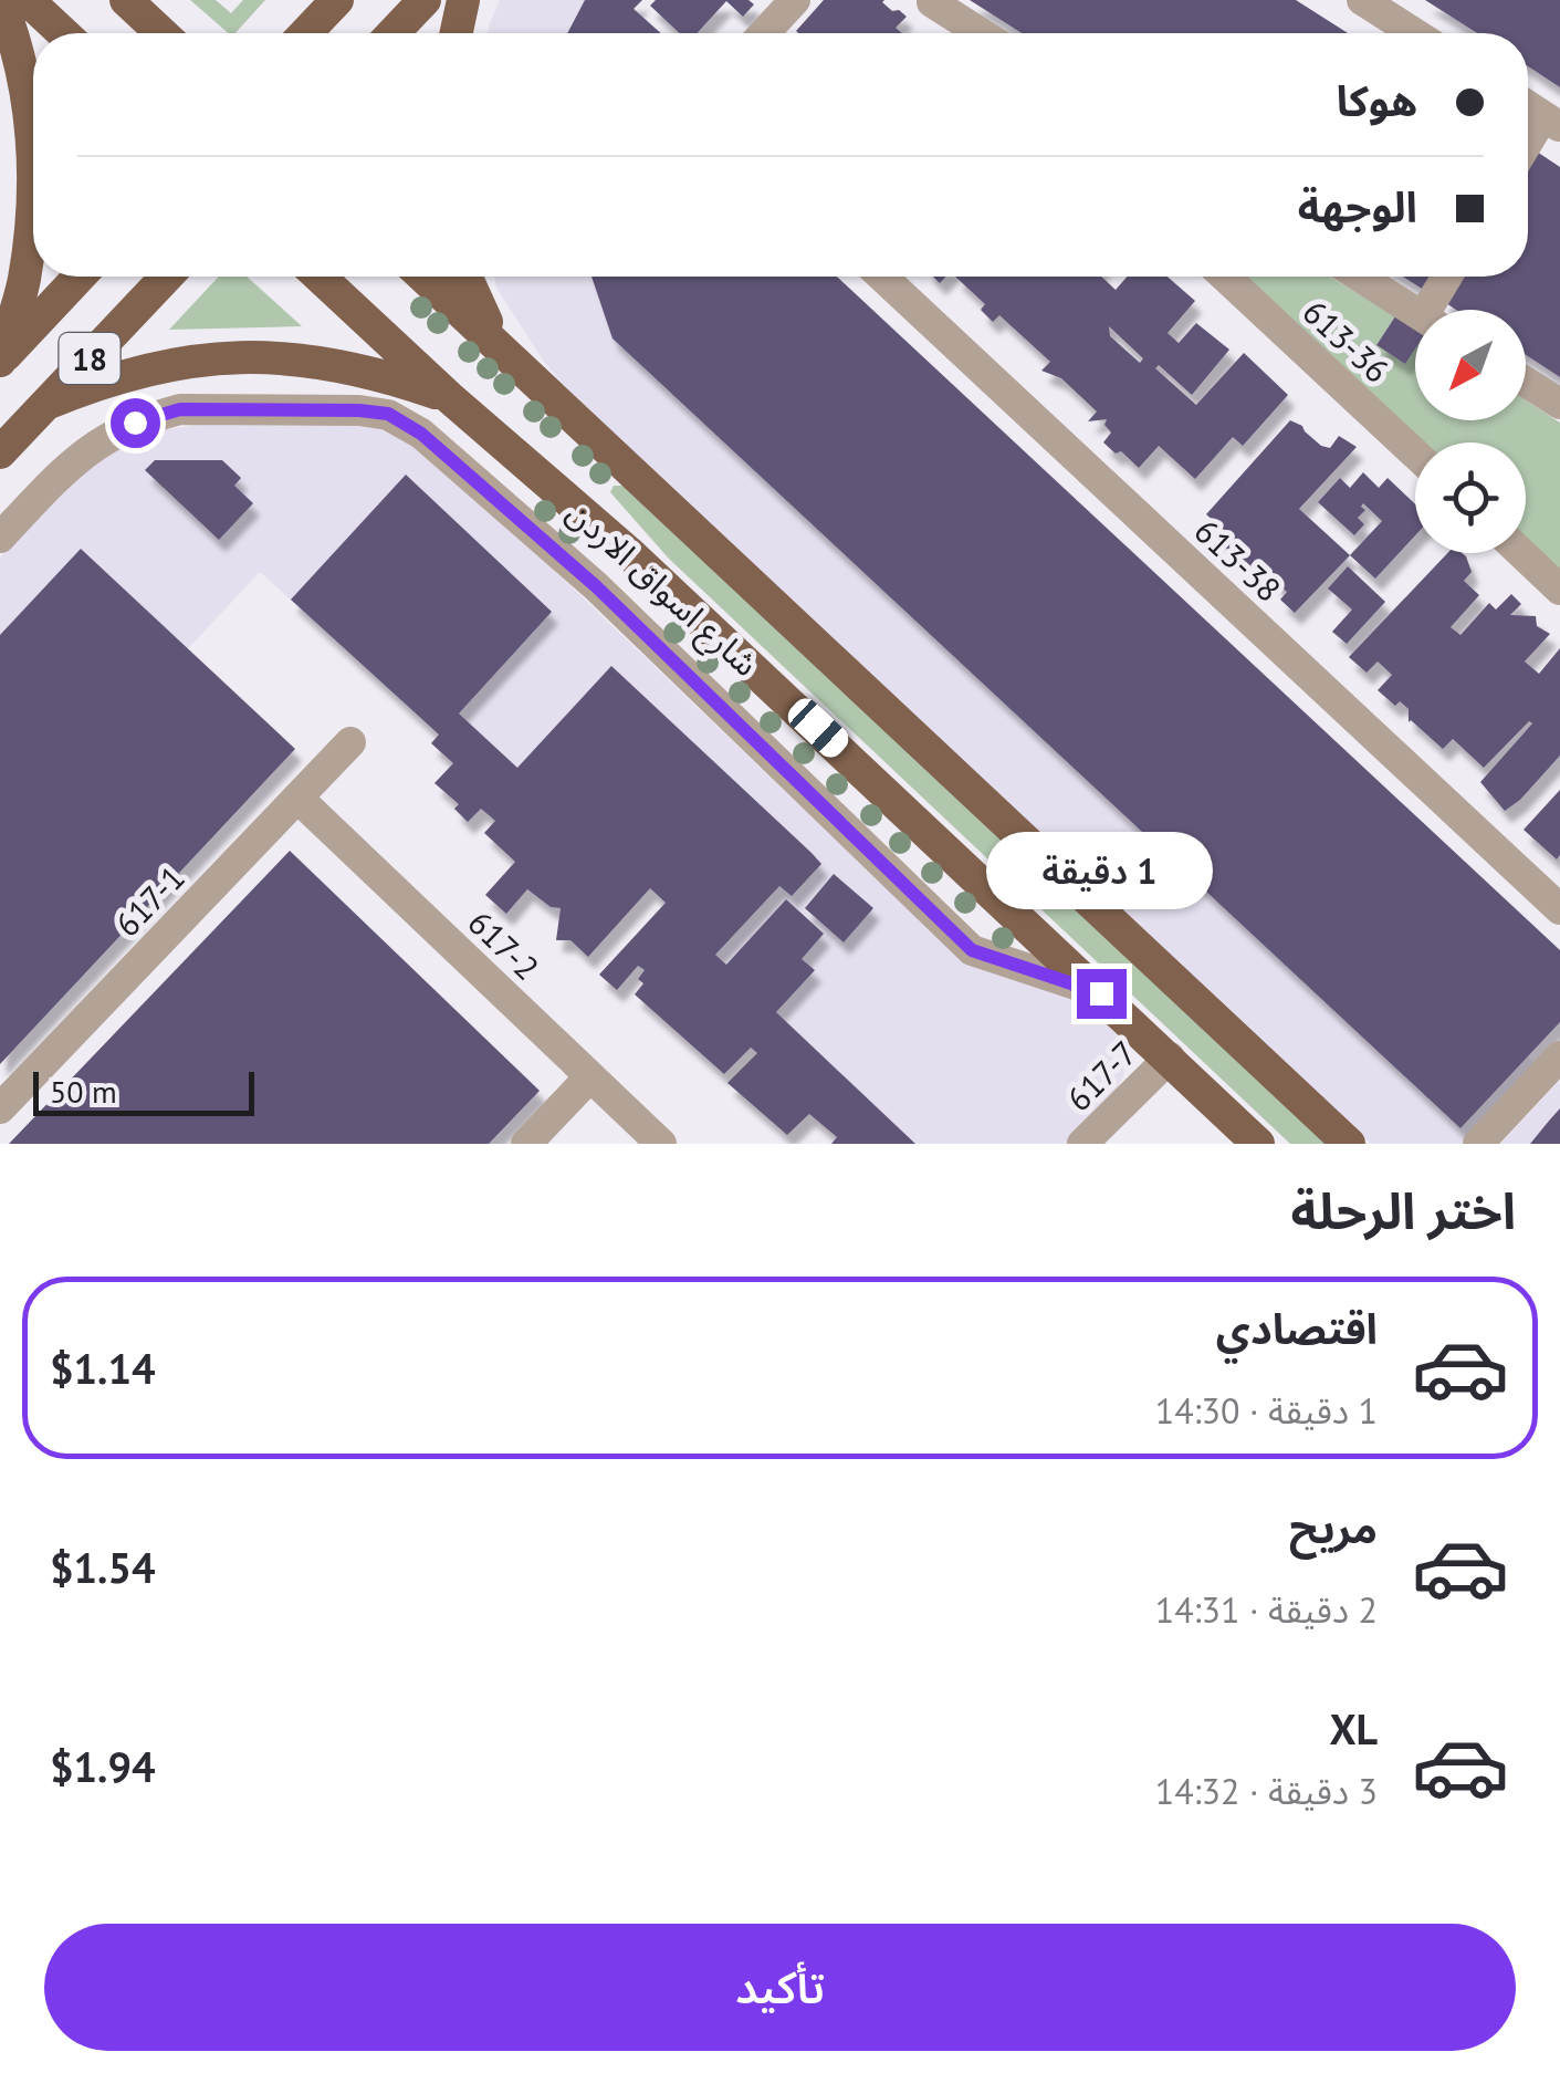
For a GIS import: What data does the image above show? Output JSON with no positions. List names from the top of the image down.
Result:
{
  "streets": {
    "main road": ["18", "شارع اسواق الاردن"],
    "street": [
      "613-36",
      "613-38",
      "617-1",
      "617-2",
      "617-7"
    ]
  },
  "crossings": [
    ["شارع اسواق الاردن", "617-7"],
    ["617-1", "617-2"]
  ],
  "scale_bar": "50 m",
  "north": "bottom left",
  "page": {
    "banner": ["هوكا", "الوجهة"],
    "bubble": "1 دقيقة",
    "scale": "50 m",
    "heading": "اختر الرحلة",
    "list": [
      {
        "name": "اقتصادي",
        "note": "1 دقيقة · 14:30",
        "value": "$1.14"
      },
      {
        "name": "مريح",
        "note": "2 دقيقة · 14:31",
        "value": "$1.54"
      },
      {
        "name": "XL",
        "note": "3 دقيقة · 14:32",
        "value": "$1.94"
      }
    ],
    "buttons": "تأكيد"
  }
}
